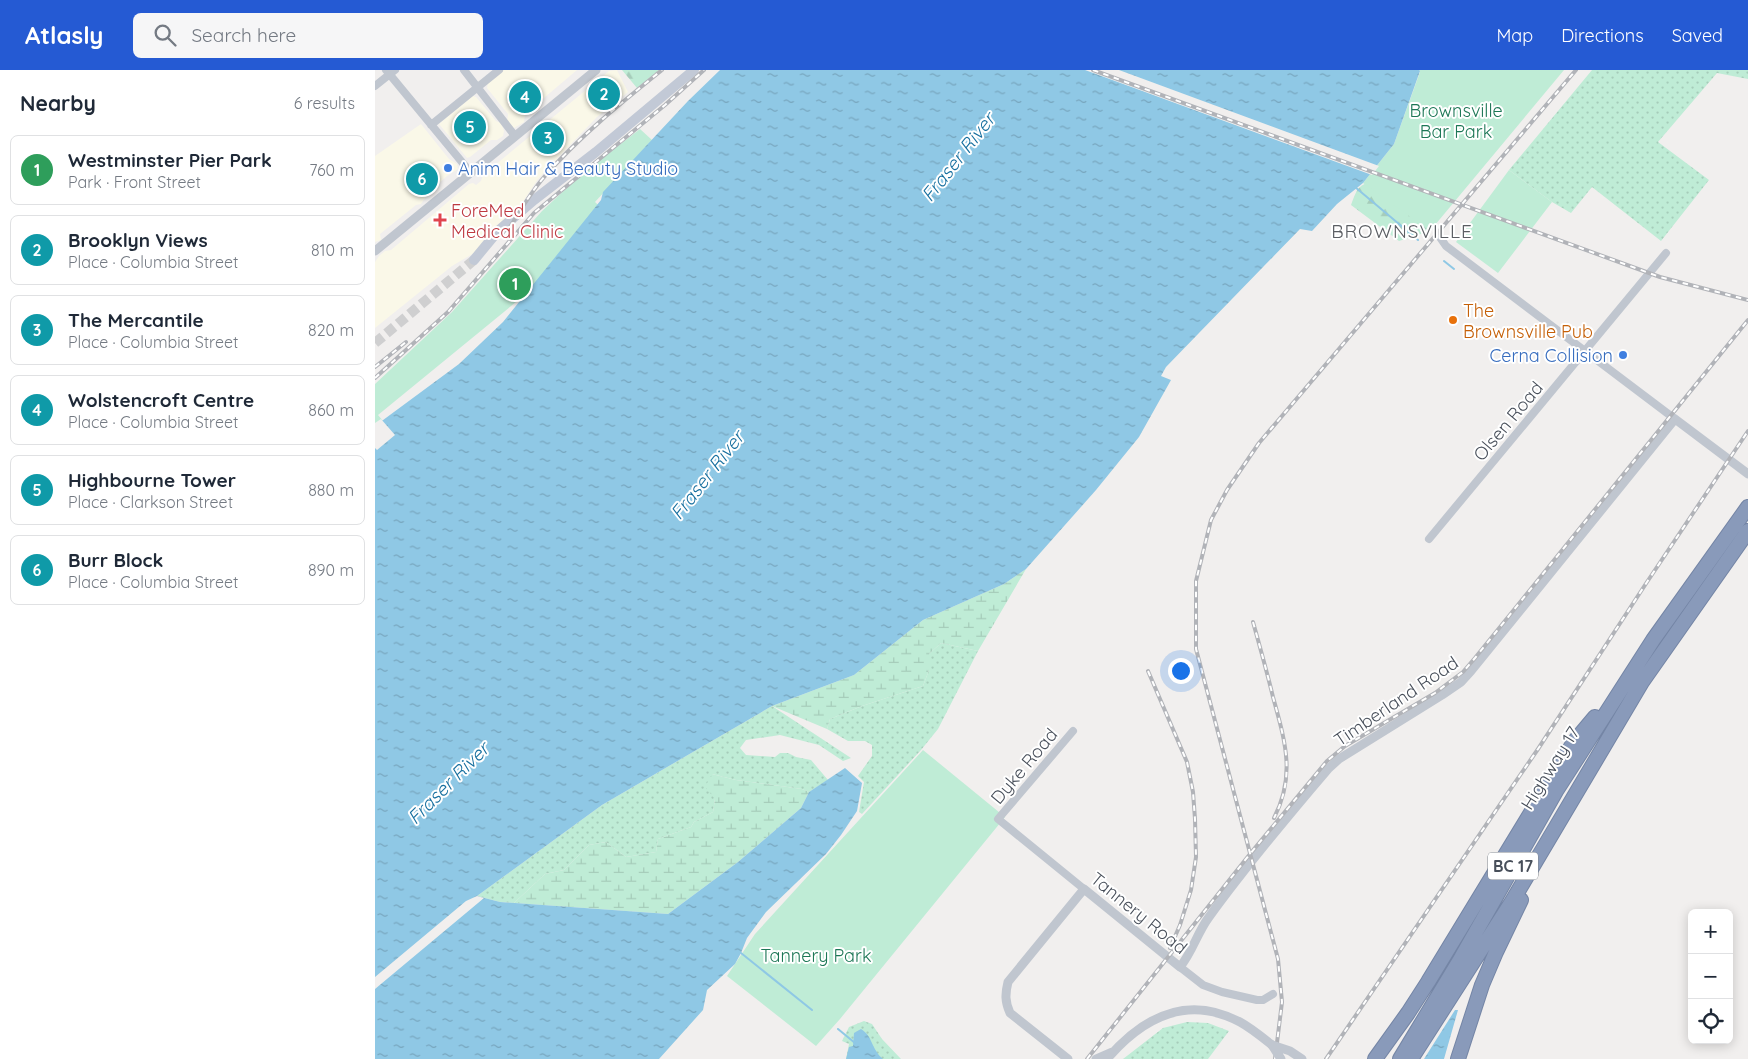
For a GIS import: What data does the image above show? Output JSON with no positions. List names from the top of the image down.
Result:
{
  "streets": {
    "highway": ["Highway 17", "BC 17"],
    "street": [
      "Olsen Road",
      "Timberland Road",
      "Dyke Road",
      "Tannery Road"
    ]
  },
  "crossings": [
    ["Timberland Road", "Tannery Road"],
    ["Dyke Road", "Tannery Road"]
  ],
  "districts": ["BROWNSVILLE"],
  "water": ["Fraser River"],
  "parks": ["Brownsville Bar Park", "Tannery Park"],
  "places": {
    "other": ["Anim Hair & Beauty Studio", "The Brownsville Pub", "Cerna Collision"],
    "health": ["ForeMed Medical Clinic"]
  },
  "page": {
    "header": "Atlasly",
    "search": "Search here",
    "nav": ["Map", "Directions", "Saved"],
    "heading": ["Nearby", "6 results"],
    "pins": [
      "2",
      "4",
      "5",
      "3",
      "6",
      "1"
    ],
    "list": [
      {
        "mark": "1",
        "name": "Westminster Pier Park",
        "note": "Park · Front Street",
        "value": "760 m"
      },
      {
        "mark": "2",
        "name": "Brooklyn Views",
        "note": "Place · Columbia Street",
        "value": "810 m"
      },
      {
        "mark": "3",
        "name": "The Mercantile",
        "note": "Place · Columbia Street",
        "value": "820 m"
      },
      {
        "mark": "4",
        "name": "Wolstencroft Centre",
        "note": "Place · Columbia Street",
        "value": "860 m"
      },
      {
        "mark": "5",
        "name": "Highbourne Tower",
        "note": "Place · Clarkson Street",
        "value": "880 m"
      },
      {
        "mark": "6",
        "name": "Burr Block",
        "note": "Place · Columbia Street",
        "value": "890 m"
      }
    ],
    "map_buttons": ["+", "−"]
  }
}
